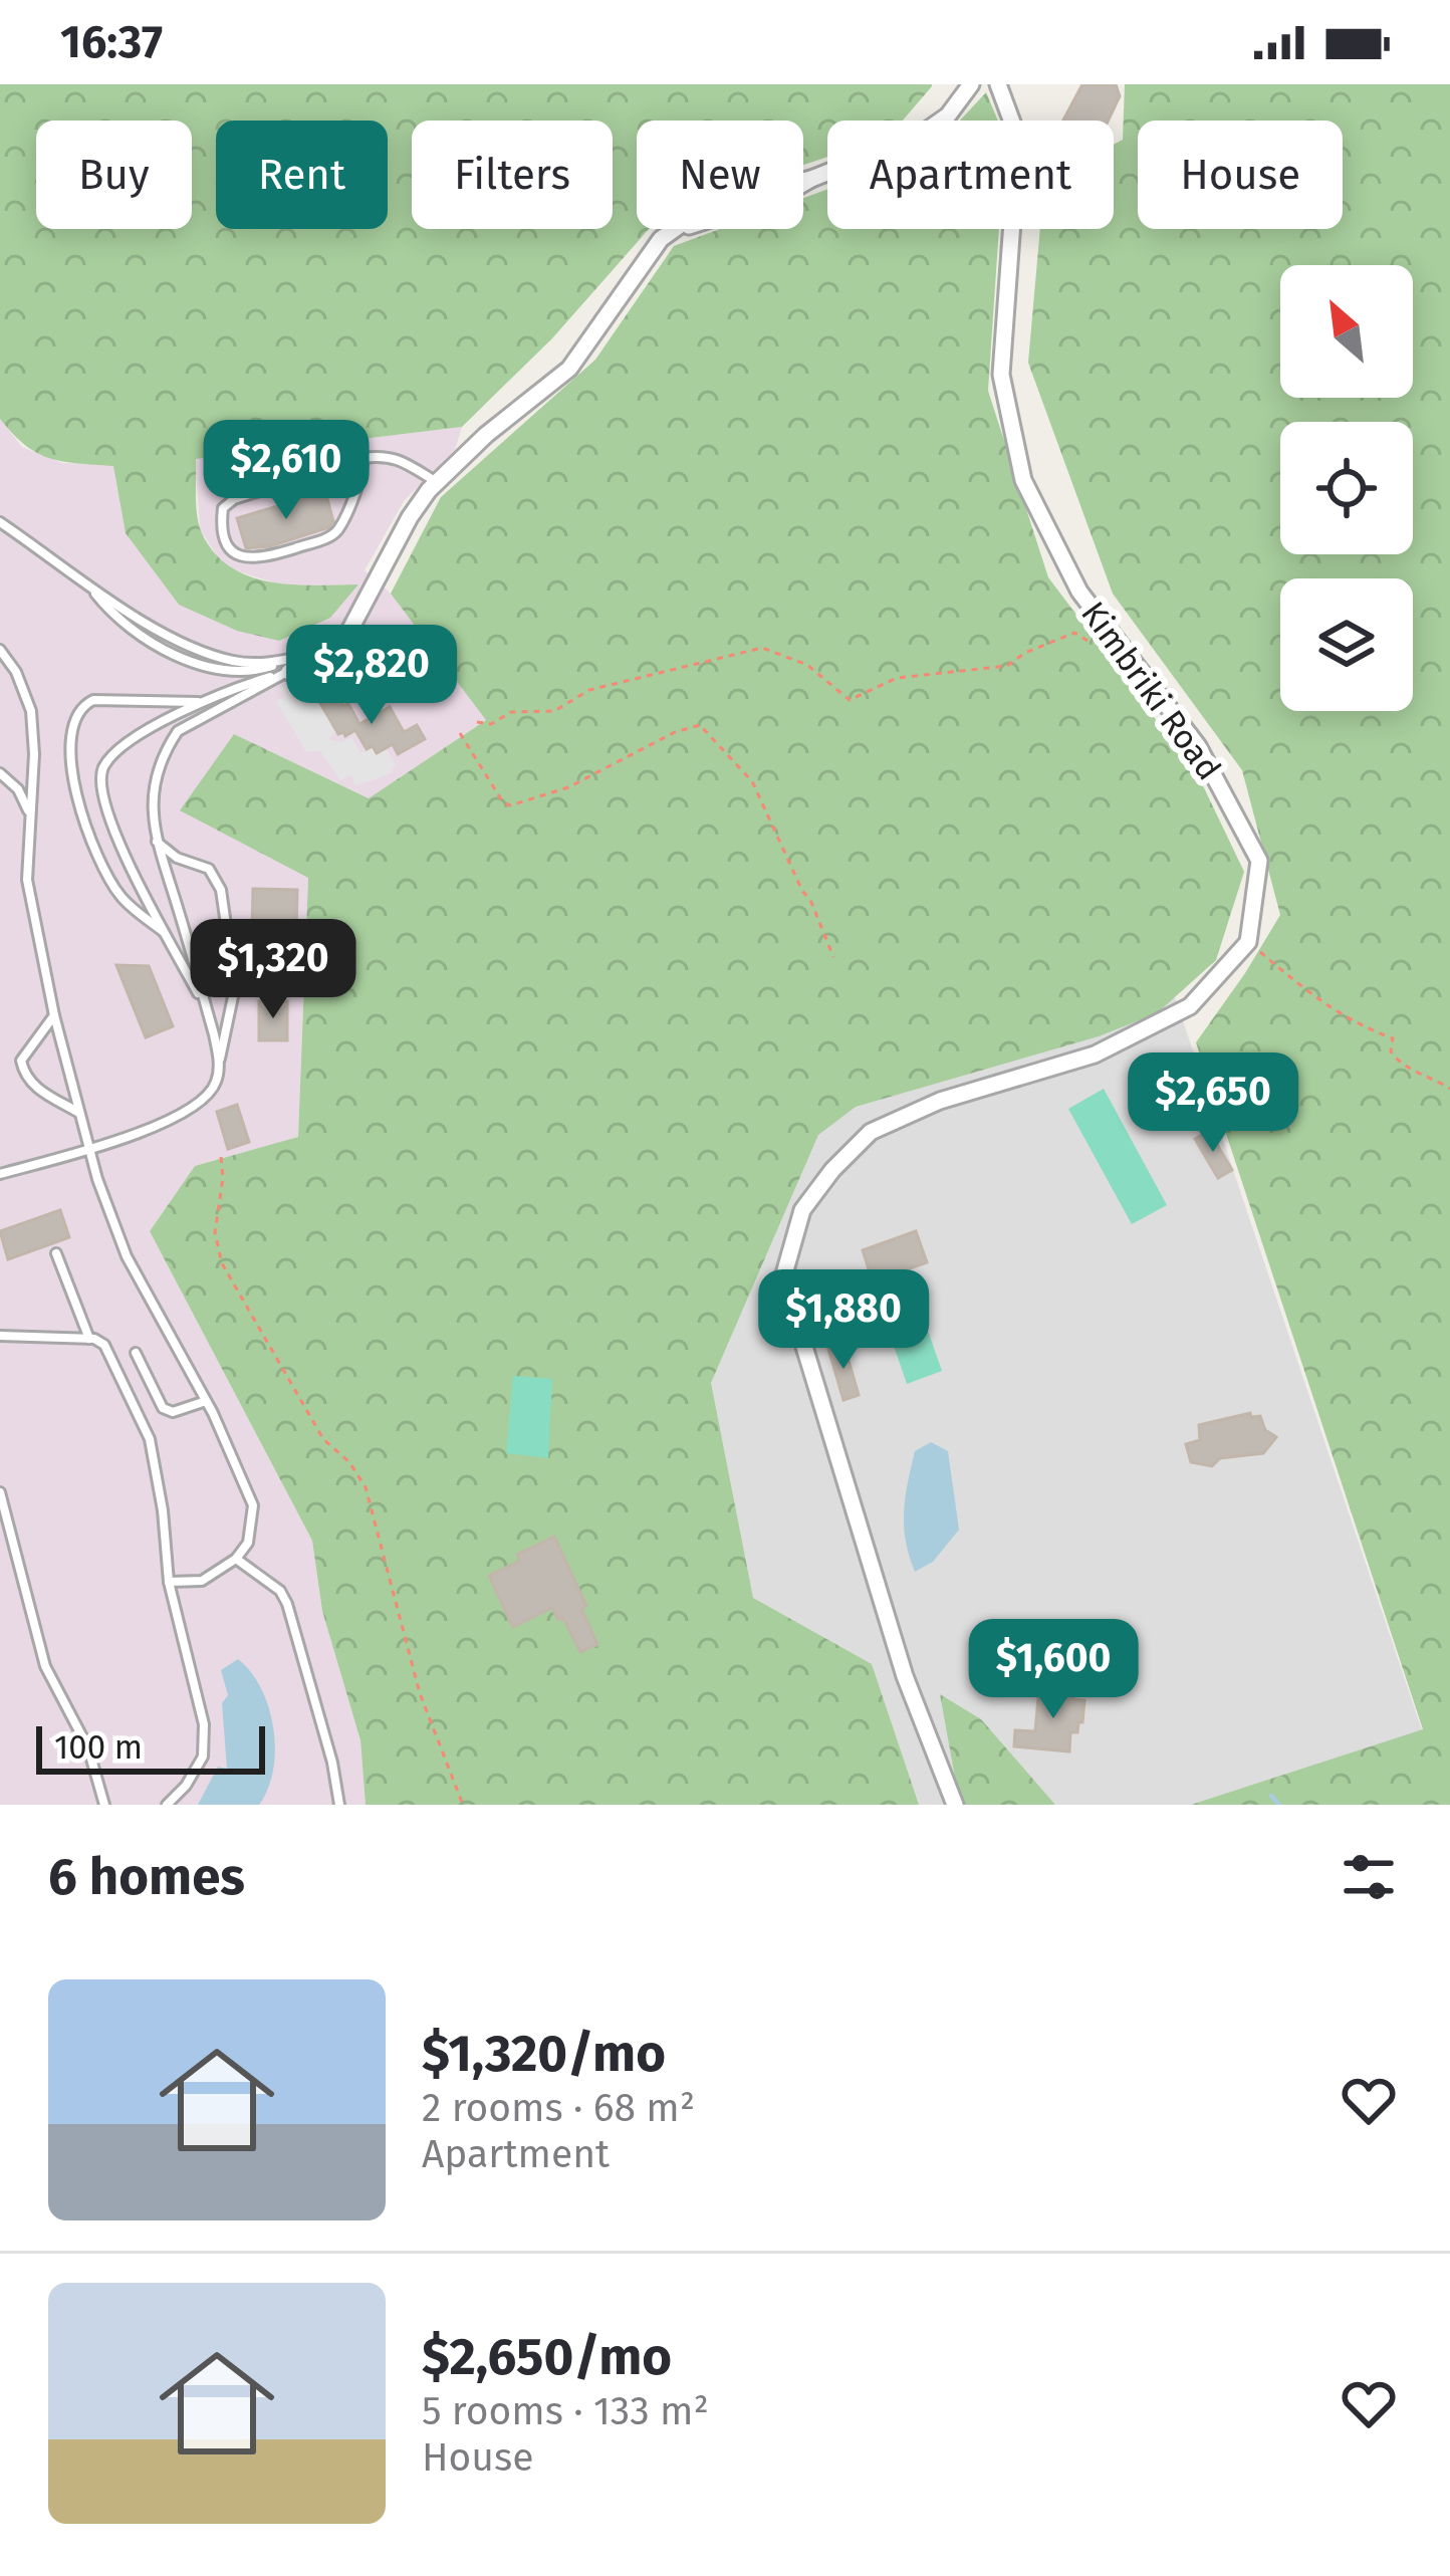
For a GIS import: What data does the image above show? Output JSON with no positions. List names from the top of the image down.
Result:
{
  "streets": {
    "street": ["Kimbriki Road"]
  },
  "scale_bar": "100 m",
  "north": "top left",
  "page": {
    "status": "16:37",
    "chip": [
      "Buy",
      "Rent",
      "Filters",
      "New",
      "Apartment",
      "House"
    ],
    "price": [
      "$2,610",
      "$2,820",
      "$1,320",
      "$2,650",
      "$1,880",
      "$1,600"
    ],
    "scale": "100 m",
    "heading": "6 homes",
    "list": [
      {
        "name": "$1,320/mo",
        "note": "2 rooms · 68 m² · Apartment"
      },
      {
        "name": "$2,650/mo",
        "note": "5 rooms · 133 m² · House"
      }
    ]
  }
}
